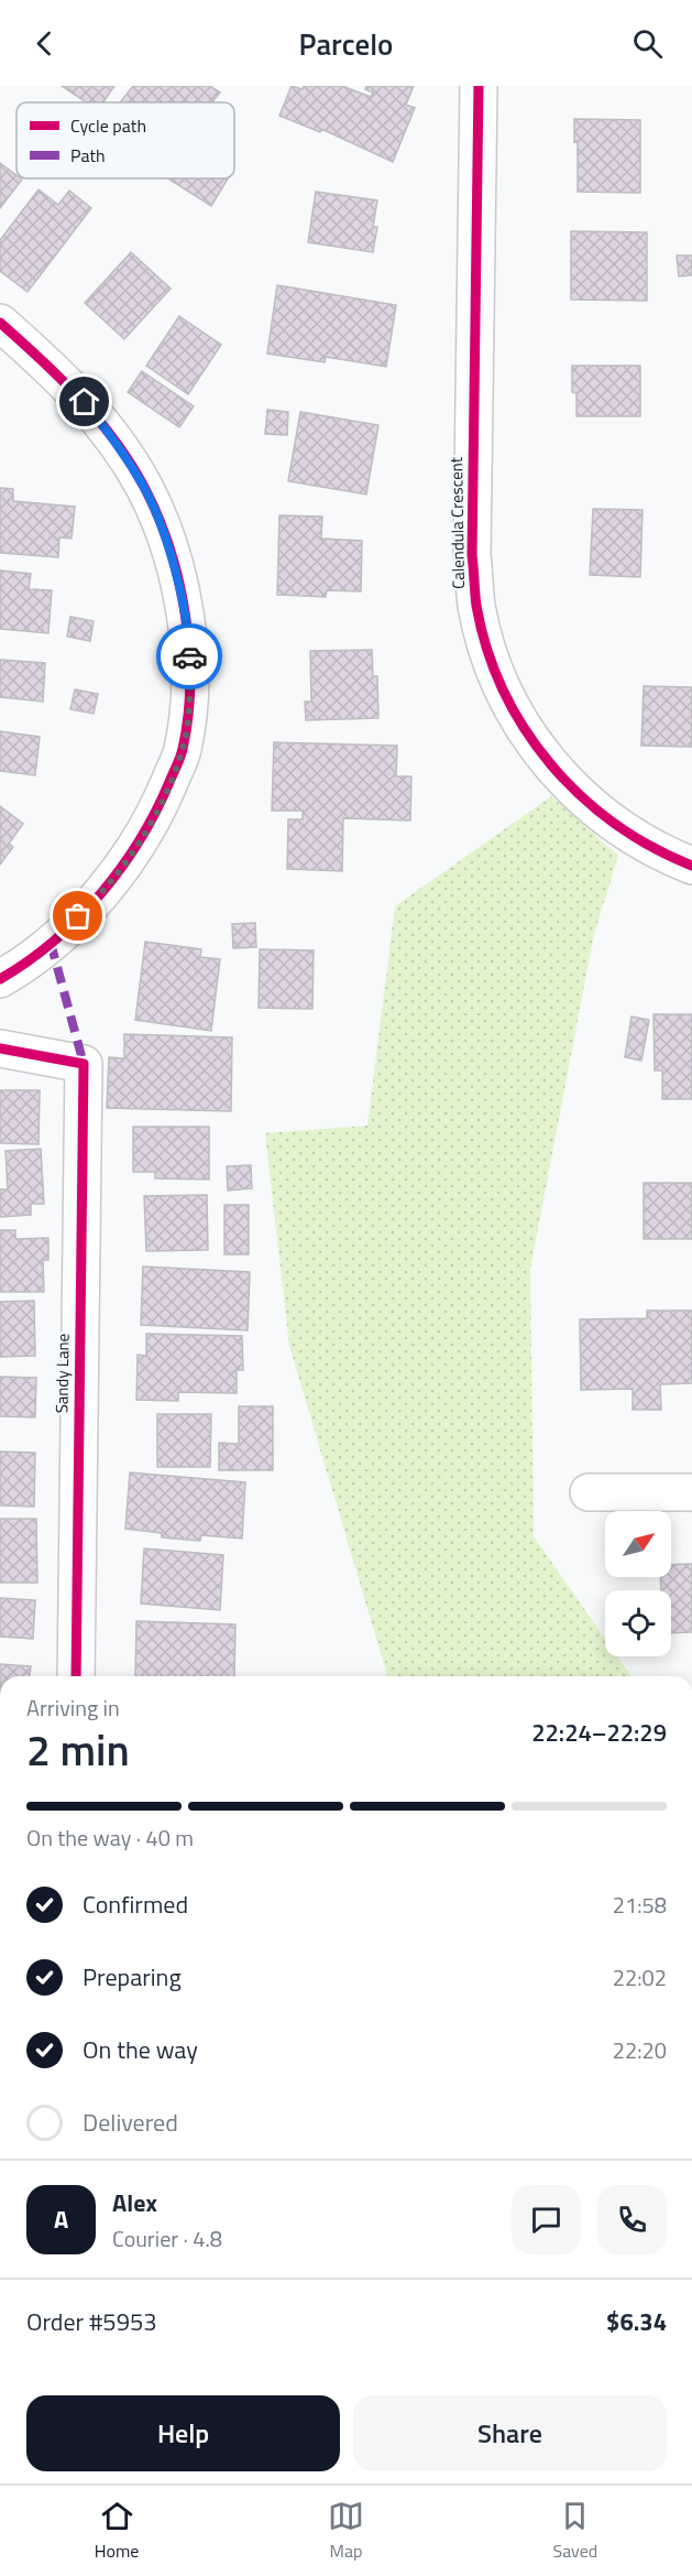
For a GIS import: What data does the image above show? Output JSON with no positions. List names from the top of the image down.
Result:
{
  "streets": {
    "street": ["Calendula Crescent", "Sandy Lane"]
  },
  "legend": ["Cycle path", "Path"],
  "north": "top right",
  "page": {
    "header": "Parcelo",
    "heading": ["2 min", "Arriving in", "22:24–22:29"],
    "panel": [
      "Alex",
      "Courier · 4.8",
      "Order #5953",
      "$6.34"
    ],
    "bar": "On the way · 40 m",
    "list": [
      ["Confirmed", "21:58"],
      ["Preparing", "22:02"],
      ["On the way", "22:20"],
      "Delivered"
    ],
    "round": "A",
    "buttons": ["Help", "Share"],
    "tabs": ["Home", "Map", "Saved"]
  }
}
